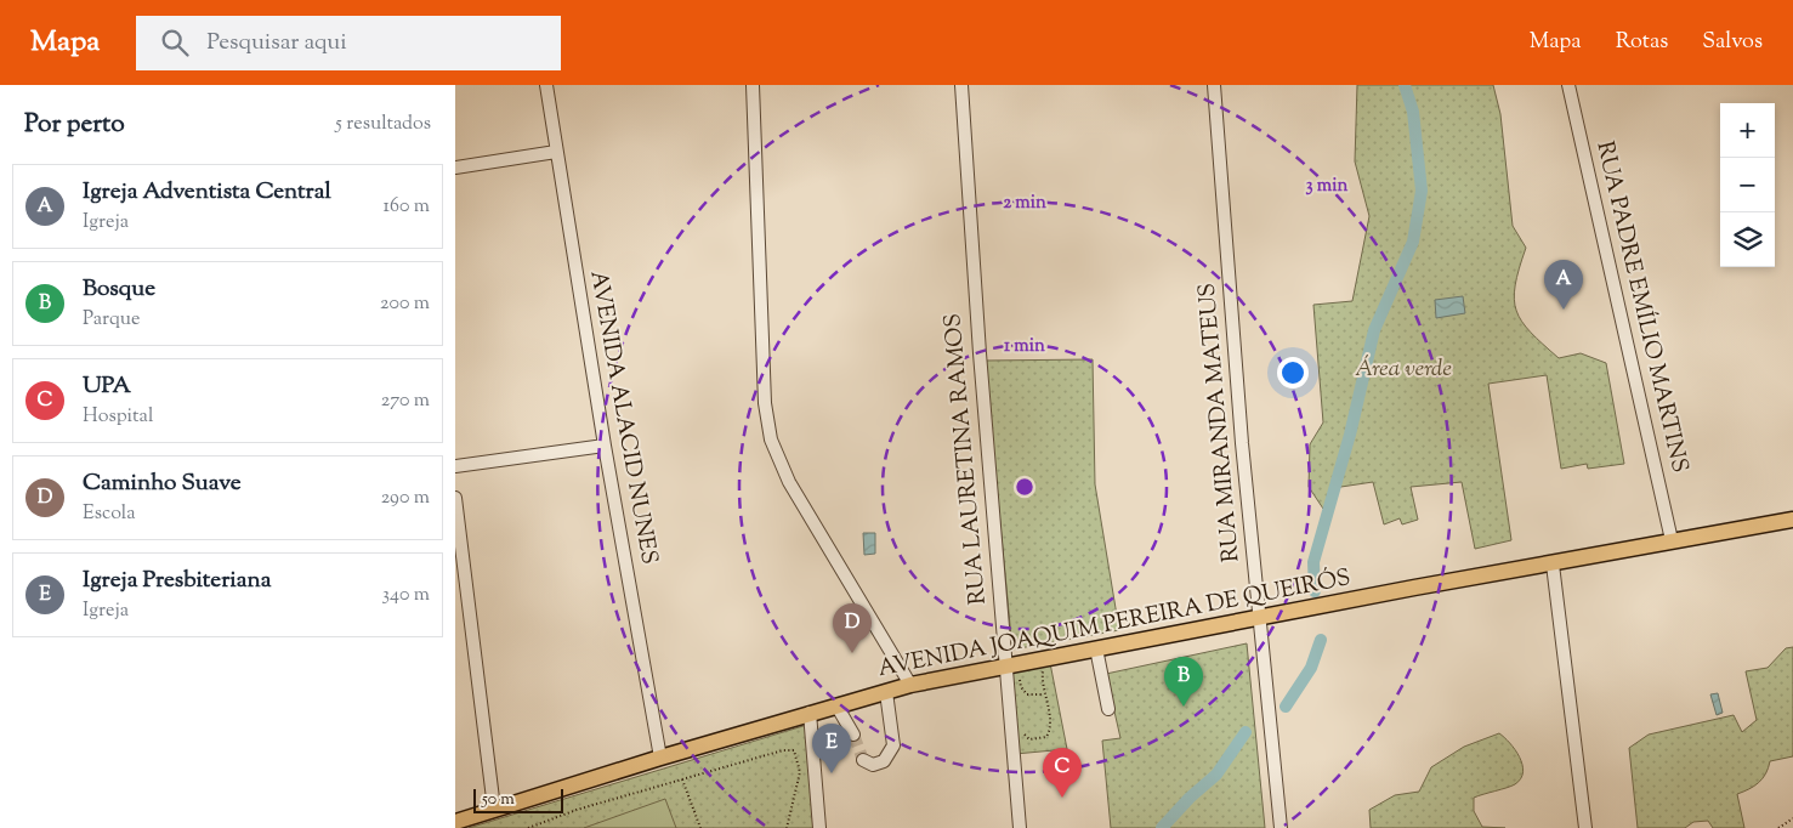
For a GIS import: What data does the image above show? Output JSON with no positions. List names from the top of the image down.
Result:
{
  "streets": {
    "main road": ["AVENIDA JOAQUIM PEREIRA DE QUEIRÓS"],
    "street": [
      "RUA PADRE EMÍLIO MARTINS",
      "AVENIDA ALACID NUNES",
      "RUA MIRANDA MATEUS",
      "RUA LAURETINA RAMOS"
    ]
  },
  "crossings": [
    ["RUA PADRE EMÍLIO MARTINS", "AVENIDA JOAQUIM PEREIRA DE QUEIRÓS"],
    ["AVENIDA ALACID NUNES", "AVENIDA JOAQUIM PEREIRA DE QUEIRÓS"],
    ["RUA MIRANDA MATEUS", "AVENIDA JOAQUIM PEREIRA DE QUEIRÓS"],
    ["RUA LAURETINA RAMOS", "AVENIDA JOAQUIM PEREIRA DE QUEIRÓS"]
  ],
  "parks": ["Área verde"],
  "scale_bar": "50 m",
  "page": {
    "header": "Mapa",
    "search": "Pesquisar aqui",
    "nav": ["Mapa", "Rotas", "Salvos"],
    "heading": ["Por perto", "5 resultados"],
    "map_buttons": ["+", "−"],
    "list": [
      {
        "mark": "A",
        "name": "Igreja Adventista Central",
        "note": "Igreja",
        "value": "160 m"
      },
      {
        "mark": "B",
        "name": "Bosque",
        "note": "Parque",
        "value": "200 m"
      },
      {
        "mark": "C",
        "name": "UPA",
        "note": "Hospital",
        "value": "270 m"
      },
      {
        "mark": "D",
        "name": "Caminho Suave",
        "note": "Escola",
        "value": "290 m"
      },
      {
        "mark": "E",
        "name": "Igreja Presbiteriana",
        "note": "Igreja",
        "value": "340 m"
      }
    ],
    "pins": [
      "A",
      "D",
      "B",
      "E",
      "C"
    ],
    "scale": "50 m"
  },
  "rings": ["3 min", "2 min", "1 min"]
}
